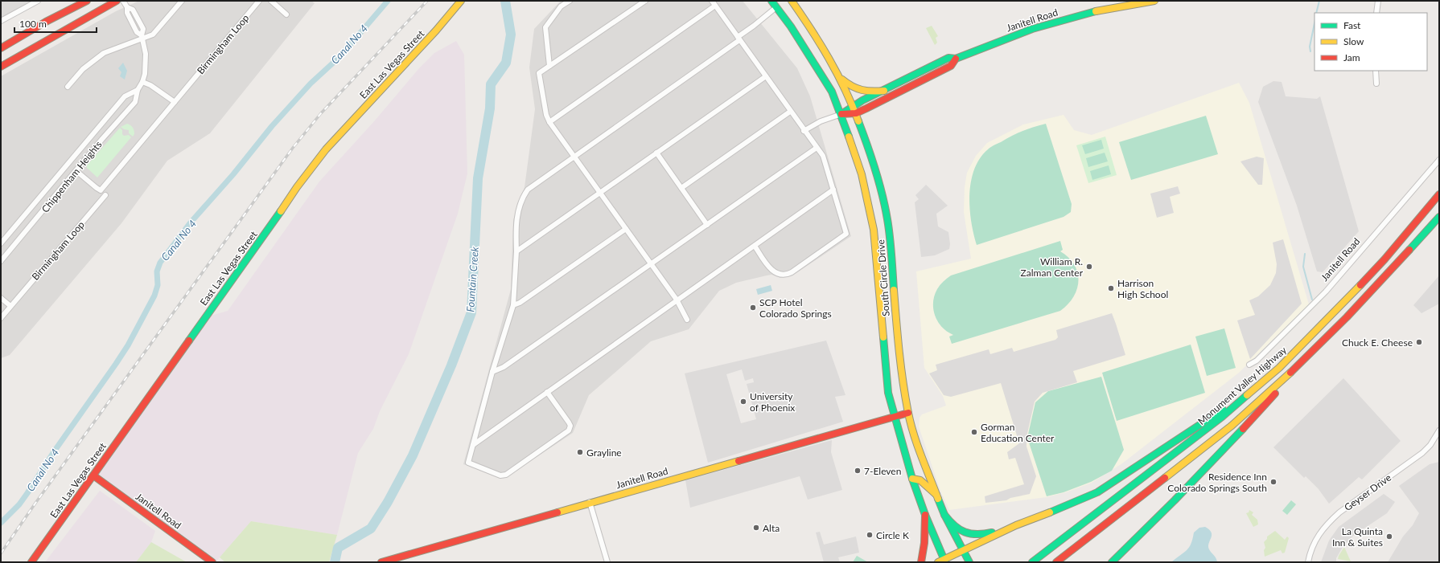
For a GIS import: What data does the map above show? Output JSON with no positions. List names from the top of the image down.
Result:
{
  "streets": {
    "main road": [
      "Janitell Road",
      "East Las Vegas Street",
      "South Circle Drive",
      "Monument Valley Highway"
    ],
    "street": ["Birmingham Loop", "Chippenham Heights", "Geyser Drive"]
  },
  "crossings": [
    ["Janitell Road", "East Las Vegas Street"],
    ["Janitell Road", "South Circle Drive"],
    ["Birmingham Loop", "Chippenham Heights"]
  ],
  "water": ["Canal No 4", "Fountain Creek"],
  "places": [
    "William R. Zalman Center",
    "Harrison High School",
    "SCP Hotel Colorado Springs",
    "Chuck E. Cheese",
    "University of Phoenix",
    "Gorman Education Center",
    "Grayline",
    "7-Eleven",
    "Residence Inn Colorado Springs South",
    "Alta",
    "Circle K",
    "La Quinta Inn & Suites"
  ],
  "legend": ["Fast", "Slow", "Jam"],
  "scale_bar": "100 m"
}
